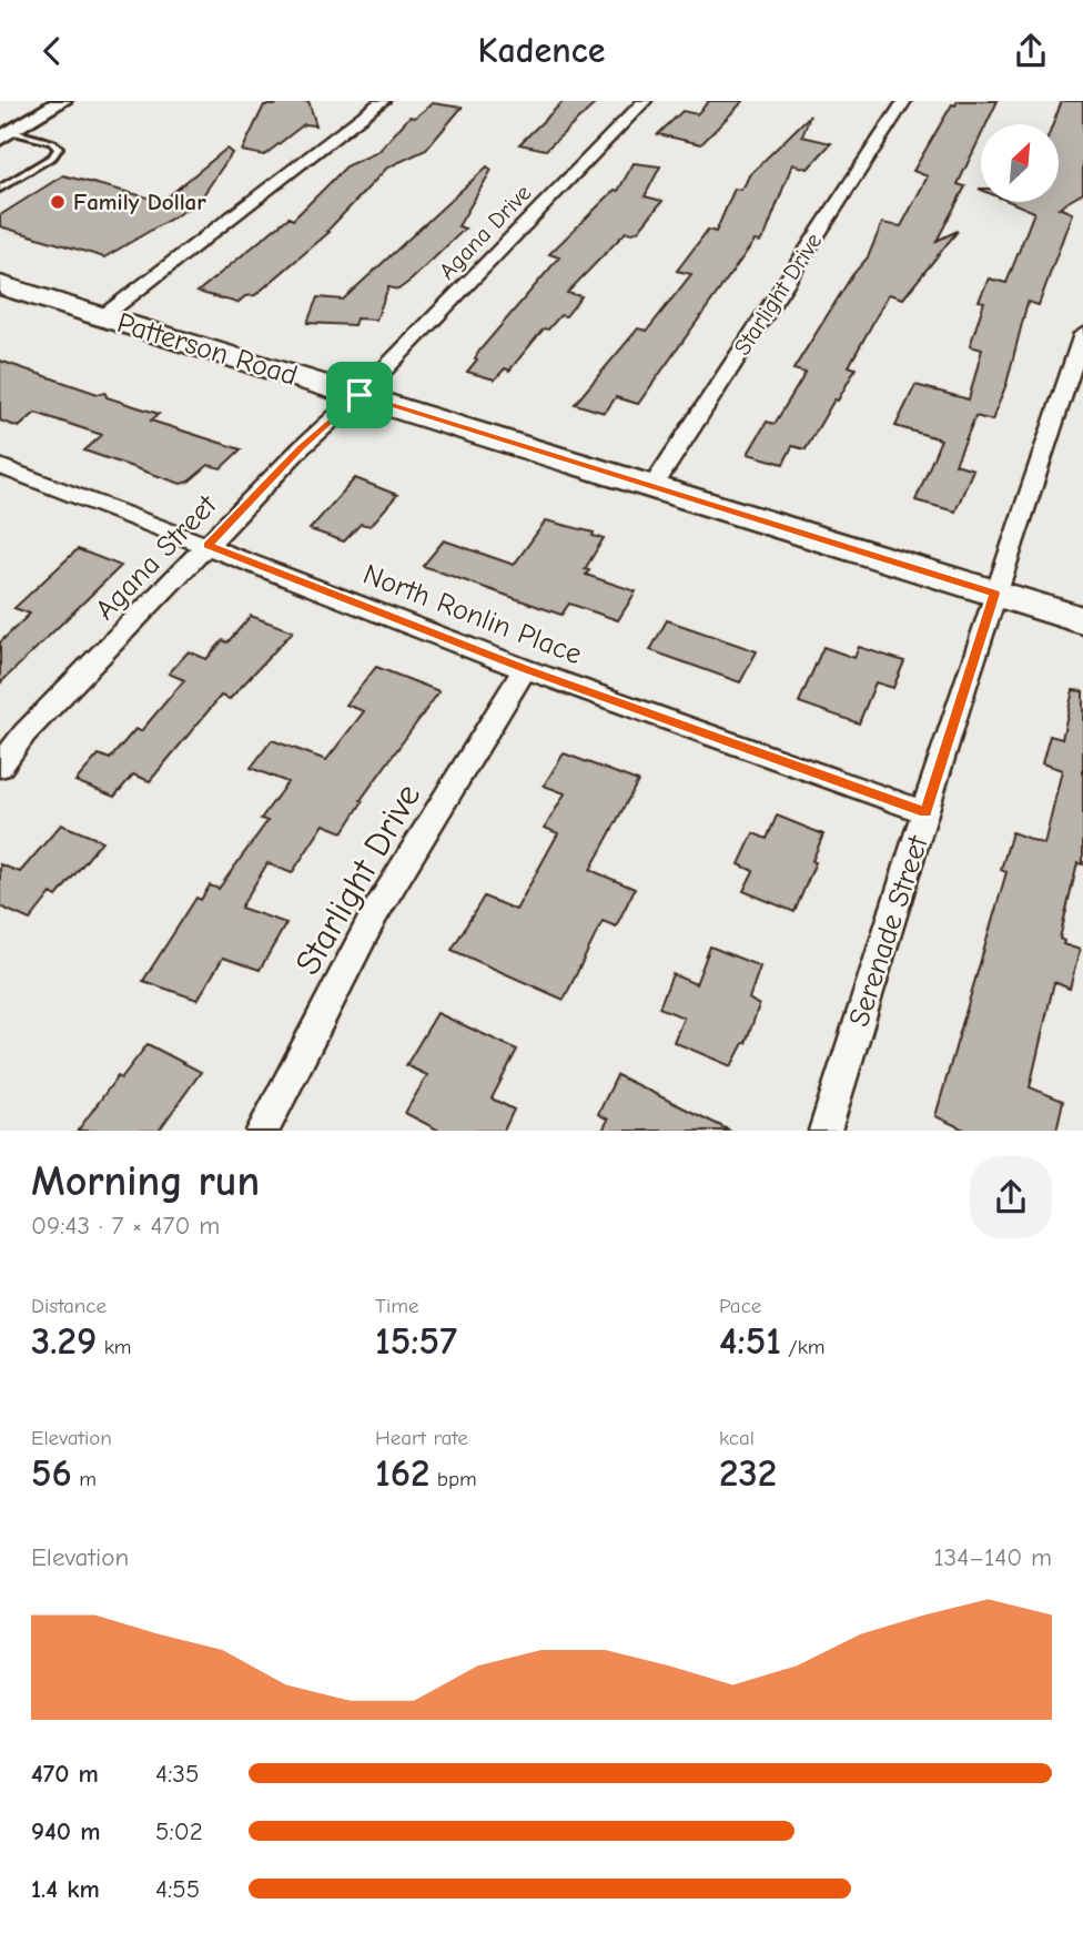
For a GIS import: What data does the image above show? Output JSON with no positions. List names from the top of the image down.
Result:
{
  "streets": {
    "main road": ["Patterson Road"],
    "street": [
      "Agana Drive",
      "Starlight Drive",
      "Agana Street",
      "North Ronlin Place",
      "Serenade Street"
    ]
  },
  "crossings": [
    ["Agana Drive", "Patterson Road"],
    ["Agana Drive", "Agana Street"],
    ["Starlight Drive", "Patterson Road"],
    ["Starlight Drive", "North Ronlin Place"],
    ["Patterson Road", "Agana Street"],
    ["Patterson Road", "Serenade Street"],
    ["Agana Street", "North Ronlin Place"],
    ["North Ronlin Place", "Serenade Street"]
  ],
  "places": ["Family Dollar"],
  "north": "top right",
  "page": {
    "header": "Kadence",
    "heading": ["Morning run", "09:43 · 7 × 470 m"],
    "stats": [
      ["Distance", "3.29 km"],
      ["Time", "15:57"],
      ["Pace", "4:51 /km"],
      ["Elevation", "56 m"],
      ["Heart rate", "162 bpm"],
      ["kcal", "232"]
    ],
    "chart": ["Elevation", "134–140 m"],
    "list": [
      {
        "name": "470 m",
        "note": "4:35"
      },
      {
        "name": "940 m",
        "note": "5:02"
      },
      {
        "name": "1.4 km",
        "note": "4:55"
      }
    ]
  }
}
